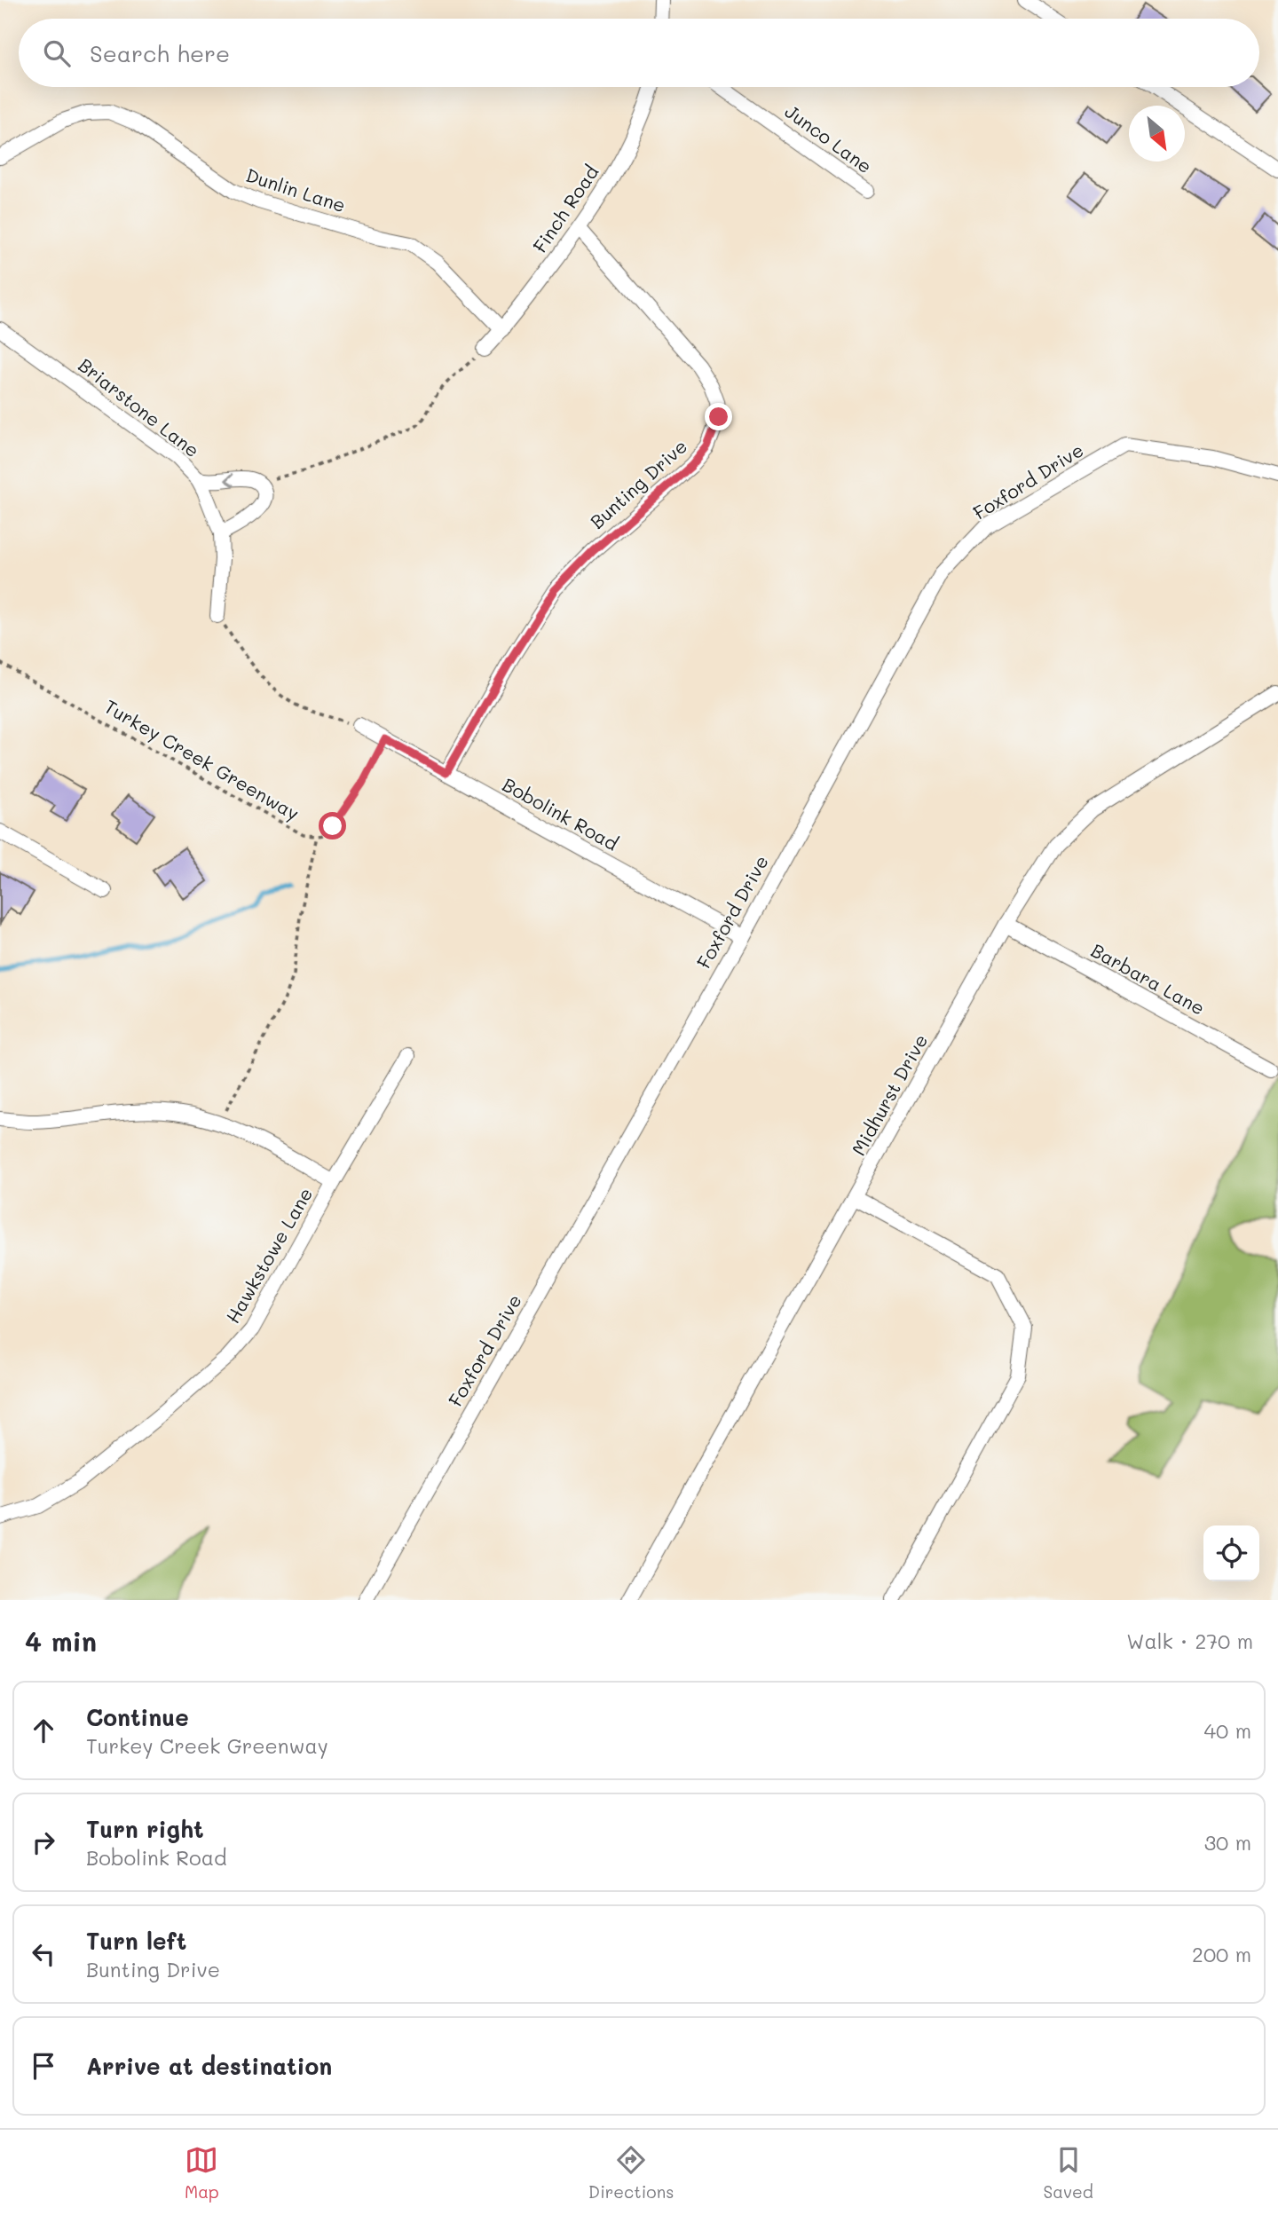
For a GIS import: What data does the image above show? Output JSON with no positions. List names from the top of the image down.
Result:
{
  "streets": {
    "street": [
      "Junco Lane",
      "Dunlin Lane",
      "Finch Road",
      "Briarstone Lane",
      "Foxford Drive",
      "Bunting Drive",
      "Bobolink Road",
      "Barbara Lane",
      "Midhurst Drive",
      "Hawkstowe Lane"
    ],
    "path": ["Turkey Creek Greenway"]
  },
  "crossings": [
    ["Dunlin Lane", "Finch Road"],
    ["Finch Road", "Bunting Drive"],
    ["Foxford Drive", "Bobolink Road"],
    ["Bunting Drive", "Bobolink Road"],
    ["Turkey Creek Greenway", "Bobolink Road"],
    ["Barbara Lane", "Midhurst Drive"]
  ],
  "north": "bottom right",
  "page": {
    "search": "Search here",
    "heading": ["4 min", "Walk · 270 m"],
    "list": [
      ["Continue", "Turkey Creek Greenway", "40 m"],
      ["Turn right", "Bobolink Road", "30 m"],
      ["Turn left", "Bunting Drive", "200 m"],
      "Arrive at destination"
    ],
    "nav": ["Map", "Directions", "Saved"]
  }
}
